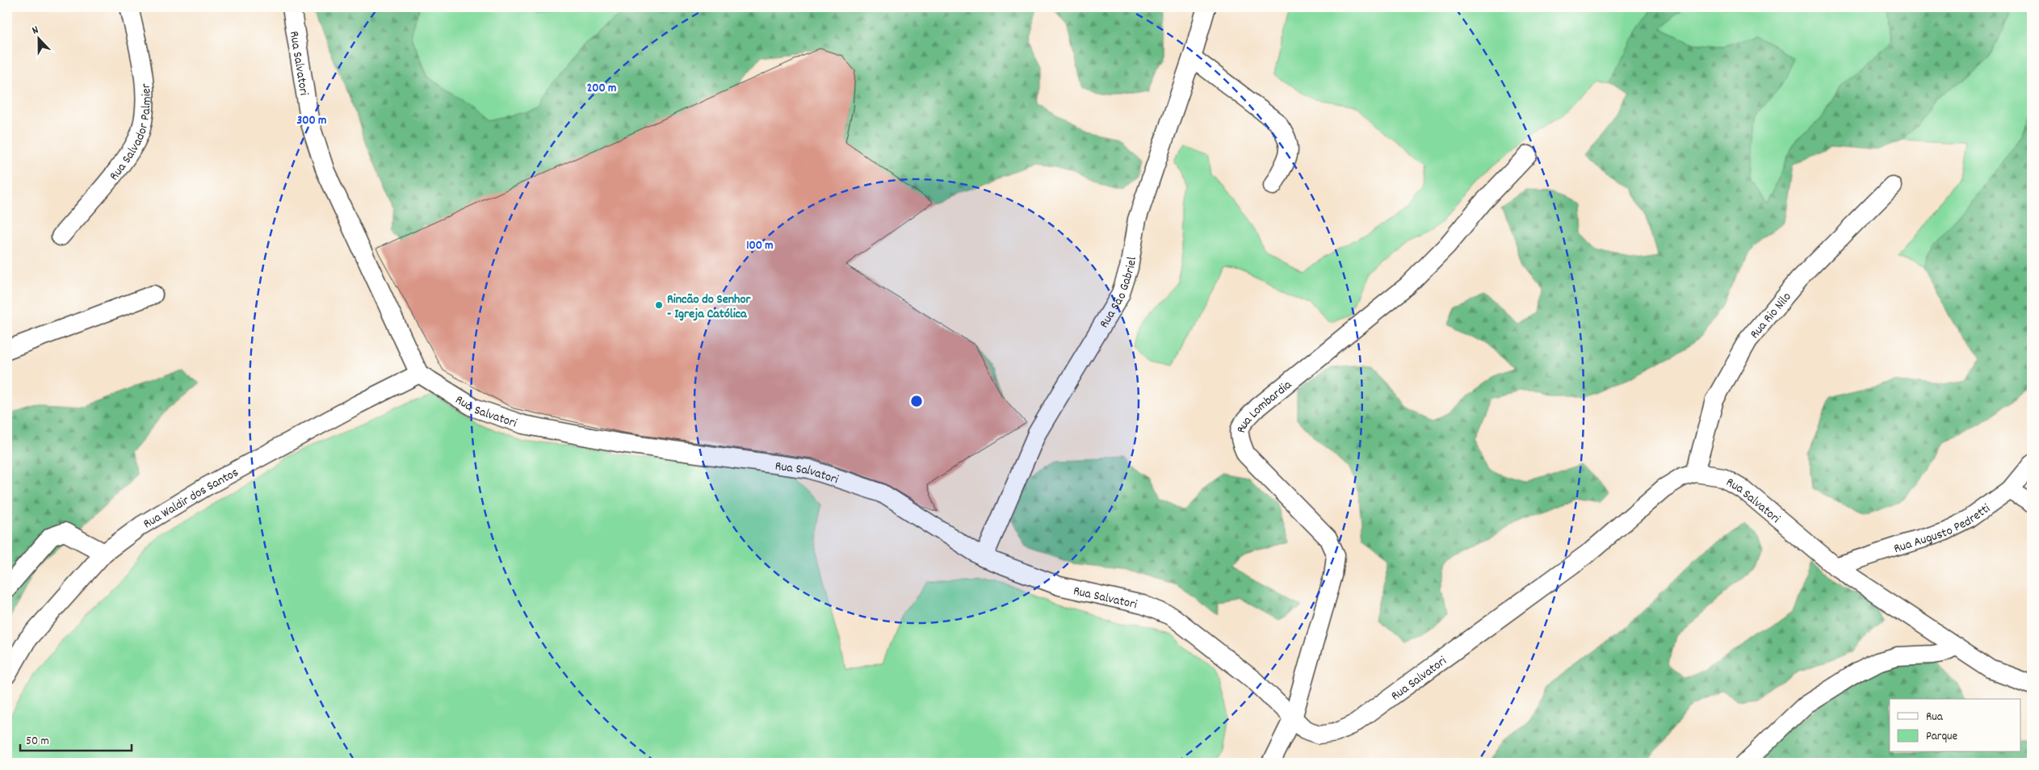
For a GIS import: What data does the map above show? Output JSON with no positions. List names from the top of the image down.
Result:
{
  "streets": {
    "street": [
      "Rua Salvatori",
      "Rua Salvador Palmier",
      "Rua São Gabriel",
      "Rua Rio Nilo",
      "Rua Lombardia",
      "Rua Waldir dos Santos",
      "Rua Augusto Pedretti"
    ]
  },
  "crossings": [
    ["Rua Salvatori", "Rua São Gabriel"],
    ["Rua Salvatori", "Rua Rio Nilo"],
    ["Rua Salvatori", "Rua Lombardia"],
    ["Rua Salvatori", "Rua Waldir dos Santos"],
    ["Rua Salvatori", "Rua Augusto Pedretti"]
  ],
  "places": ["Rincão do Senhor - Igreja Católica"],
  "legend": ["Rua", "Parque"],
  "scale_bar": "50 m",
  "north": "top",
  "rings": ["200 m", "300 m", "100 m"]
}
